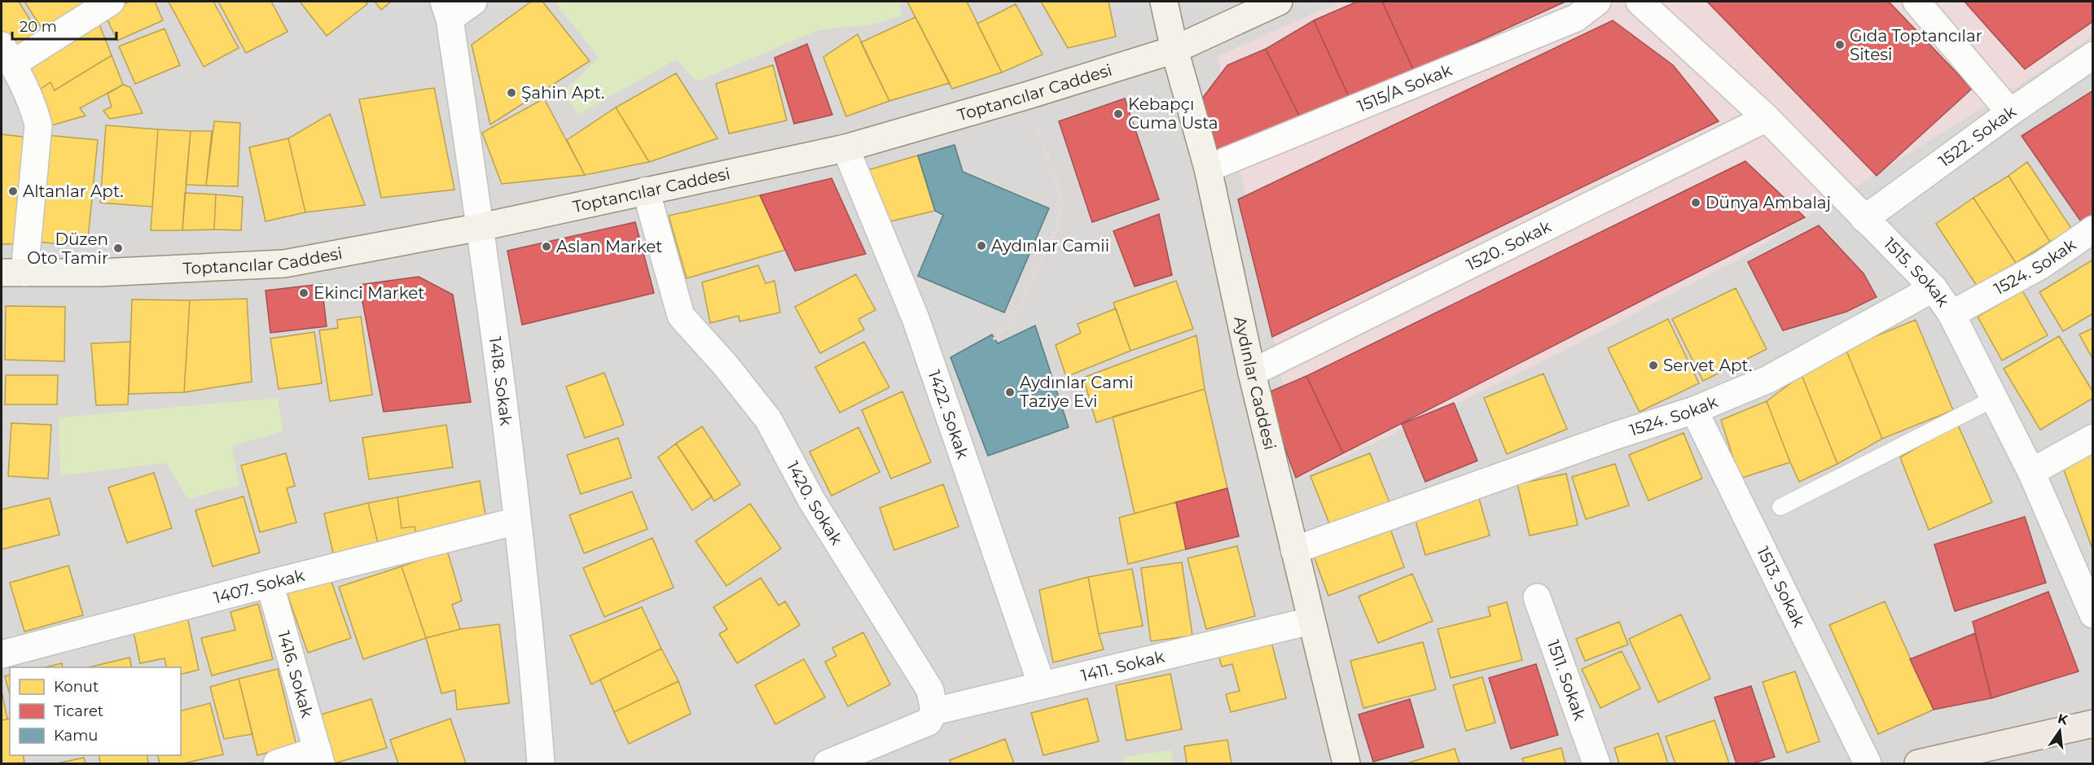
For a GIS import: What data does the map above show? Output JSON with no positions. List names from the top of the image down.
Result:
{
  "streets": {
    "street": [
      "1515/A Sokak",
      "Toptancılar Caddesi",
      "1522. Sokak",
      "1520. Sokak",
      "1524. Sokak",
      "1515. Sokak",
      "1418. Sokak",
      "Aydınlar Caddesi",
      "1422. Sokak",
      "1420. Sokak",
      "1407. Sokak",
      "1513. Sokak",
      "1411. Sokak",
      "1416. Sokak",
      "1511. Sokak"
    ]
  },
  "crossings": [
    ["1515/A Sokak", "Aydınlar Caddesi"],
    ["Toptancılar Caddesi", "1418. Sokak"],
    ["Toptancılar Caddesi", "Aydınlar Caddesi"],
    ["Toptancılar Caddesi", "1422. Sokak"],
    ["Toptancılar Caddesi", "1420. Sokak"],
    ["1522. Sokak", "1515. Sokak"],
    ["1520. Sokak", "1515. Sokak"],
    ["1520. Sokak", "Aydınlar Caddesi"],
    ["1524. Sokak", "1515. Sokak"],
    ["1524. Sokak", "Aydınlar Caddesi"],
    ["1524. Sokak", "1513. Sokak"],
    ["1418. Sokak", "1407. Sokak"],
    ["Aydınlar Caddesi", "1411. Sokak"],
    ["1422. Sokak", "1411. Sokak"],
    ["1420. Sokak", "1411. Sokak"],
    ["1407. Sokak", "1416. Sokak"]
  ],
  "places": [
    "Gıda Toptancılar Sitesi",
    "Şahin Apt.",
    "Kebapçı Cuma Usta",
    "Altanlar Apt.",
    "Dünya Ambalaj",
    "Aydınlar Camii",
    "Aslan Market",
    "Düzen Oto Tamir",
    "Ekinci Market",
    "Servet Apt.",
    "Aydınlar Cami Taziye Evi"
  ],
  "legend": ["Konut", "Ticaret", "Kamu"],
  "scale_bar": "20 m",
  "north": "top"
}
